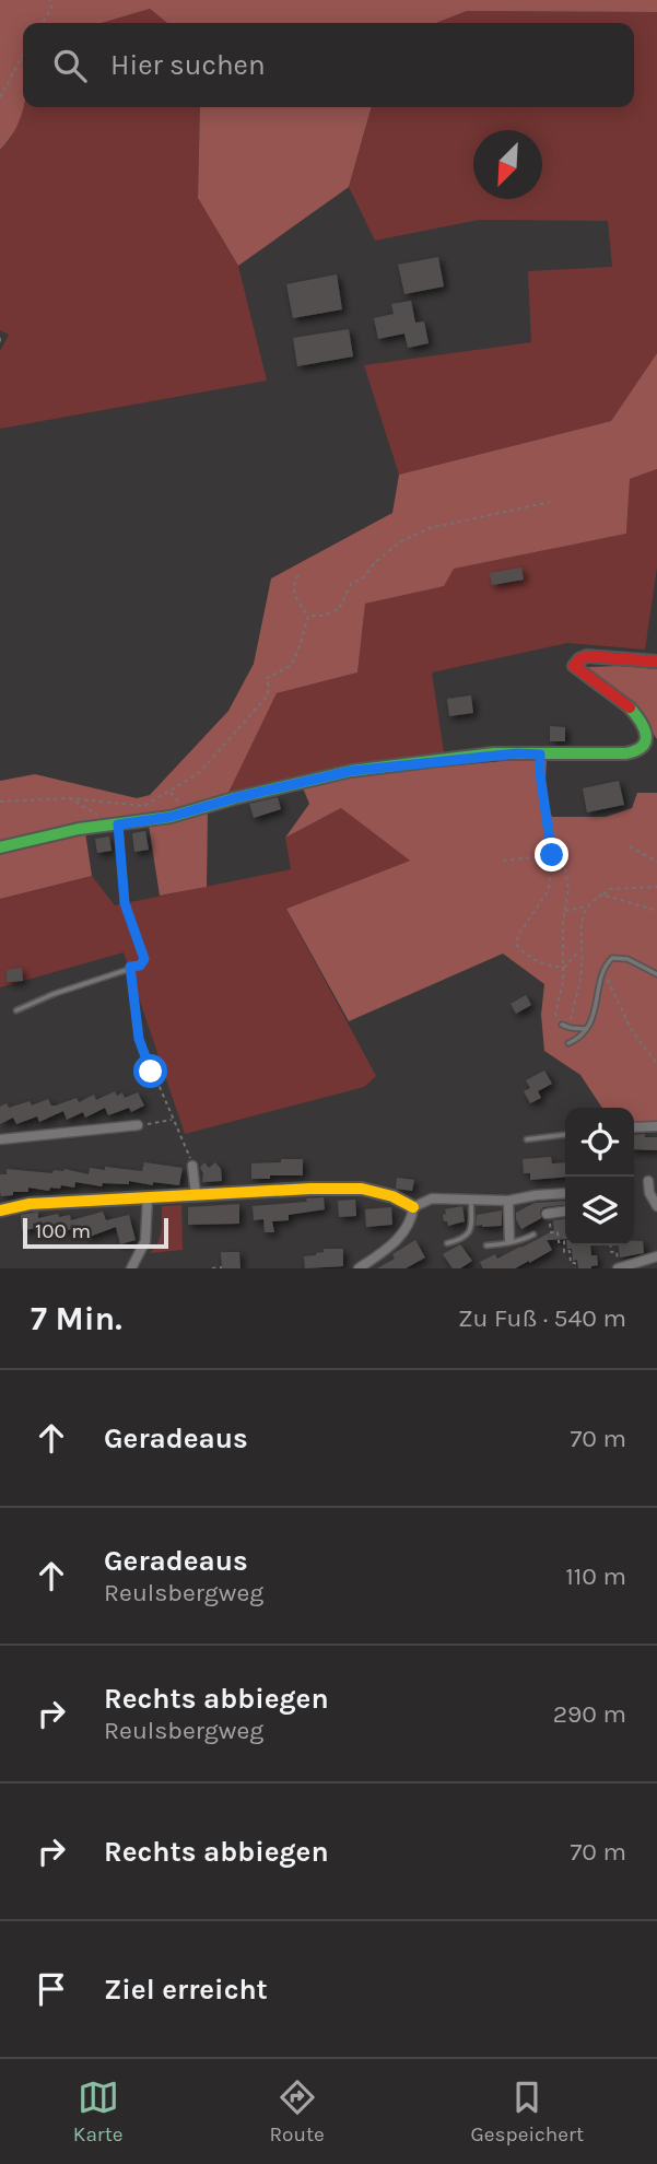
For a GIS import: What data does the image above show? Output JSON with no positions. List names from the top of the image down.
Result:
{
  "scale_bar": "100 m",
  "north": "bottom left",
  "page": {
    "search": "Hier suchen",
    "scale": "100 m",
    "heading": ["7 Min.", "Zu Fuß · 540 m"],
    "list": [
      ["Geradeaus", "70 m"],
      ["Geradeaus", "Reulsbergweg", "110 m"],
      ["Rechts abbiegen", "Reulsbergweg", "290 m"],
      ["Rechts abbiegen", "70 m"],
      "Ziel erreicht"
    ],
    "nav": ["Karte", "Route", "Gespeichert"]
  }
}
